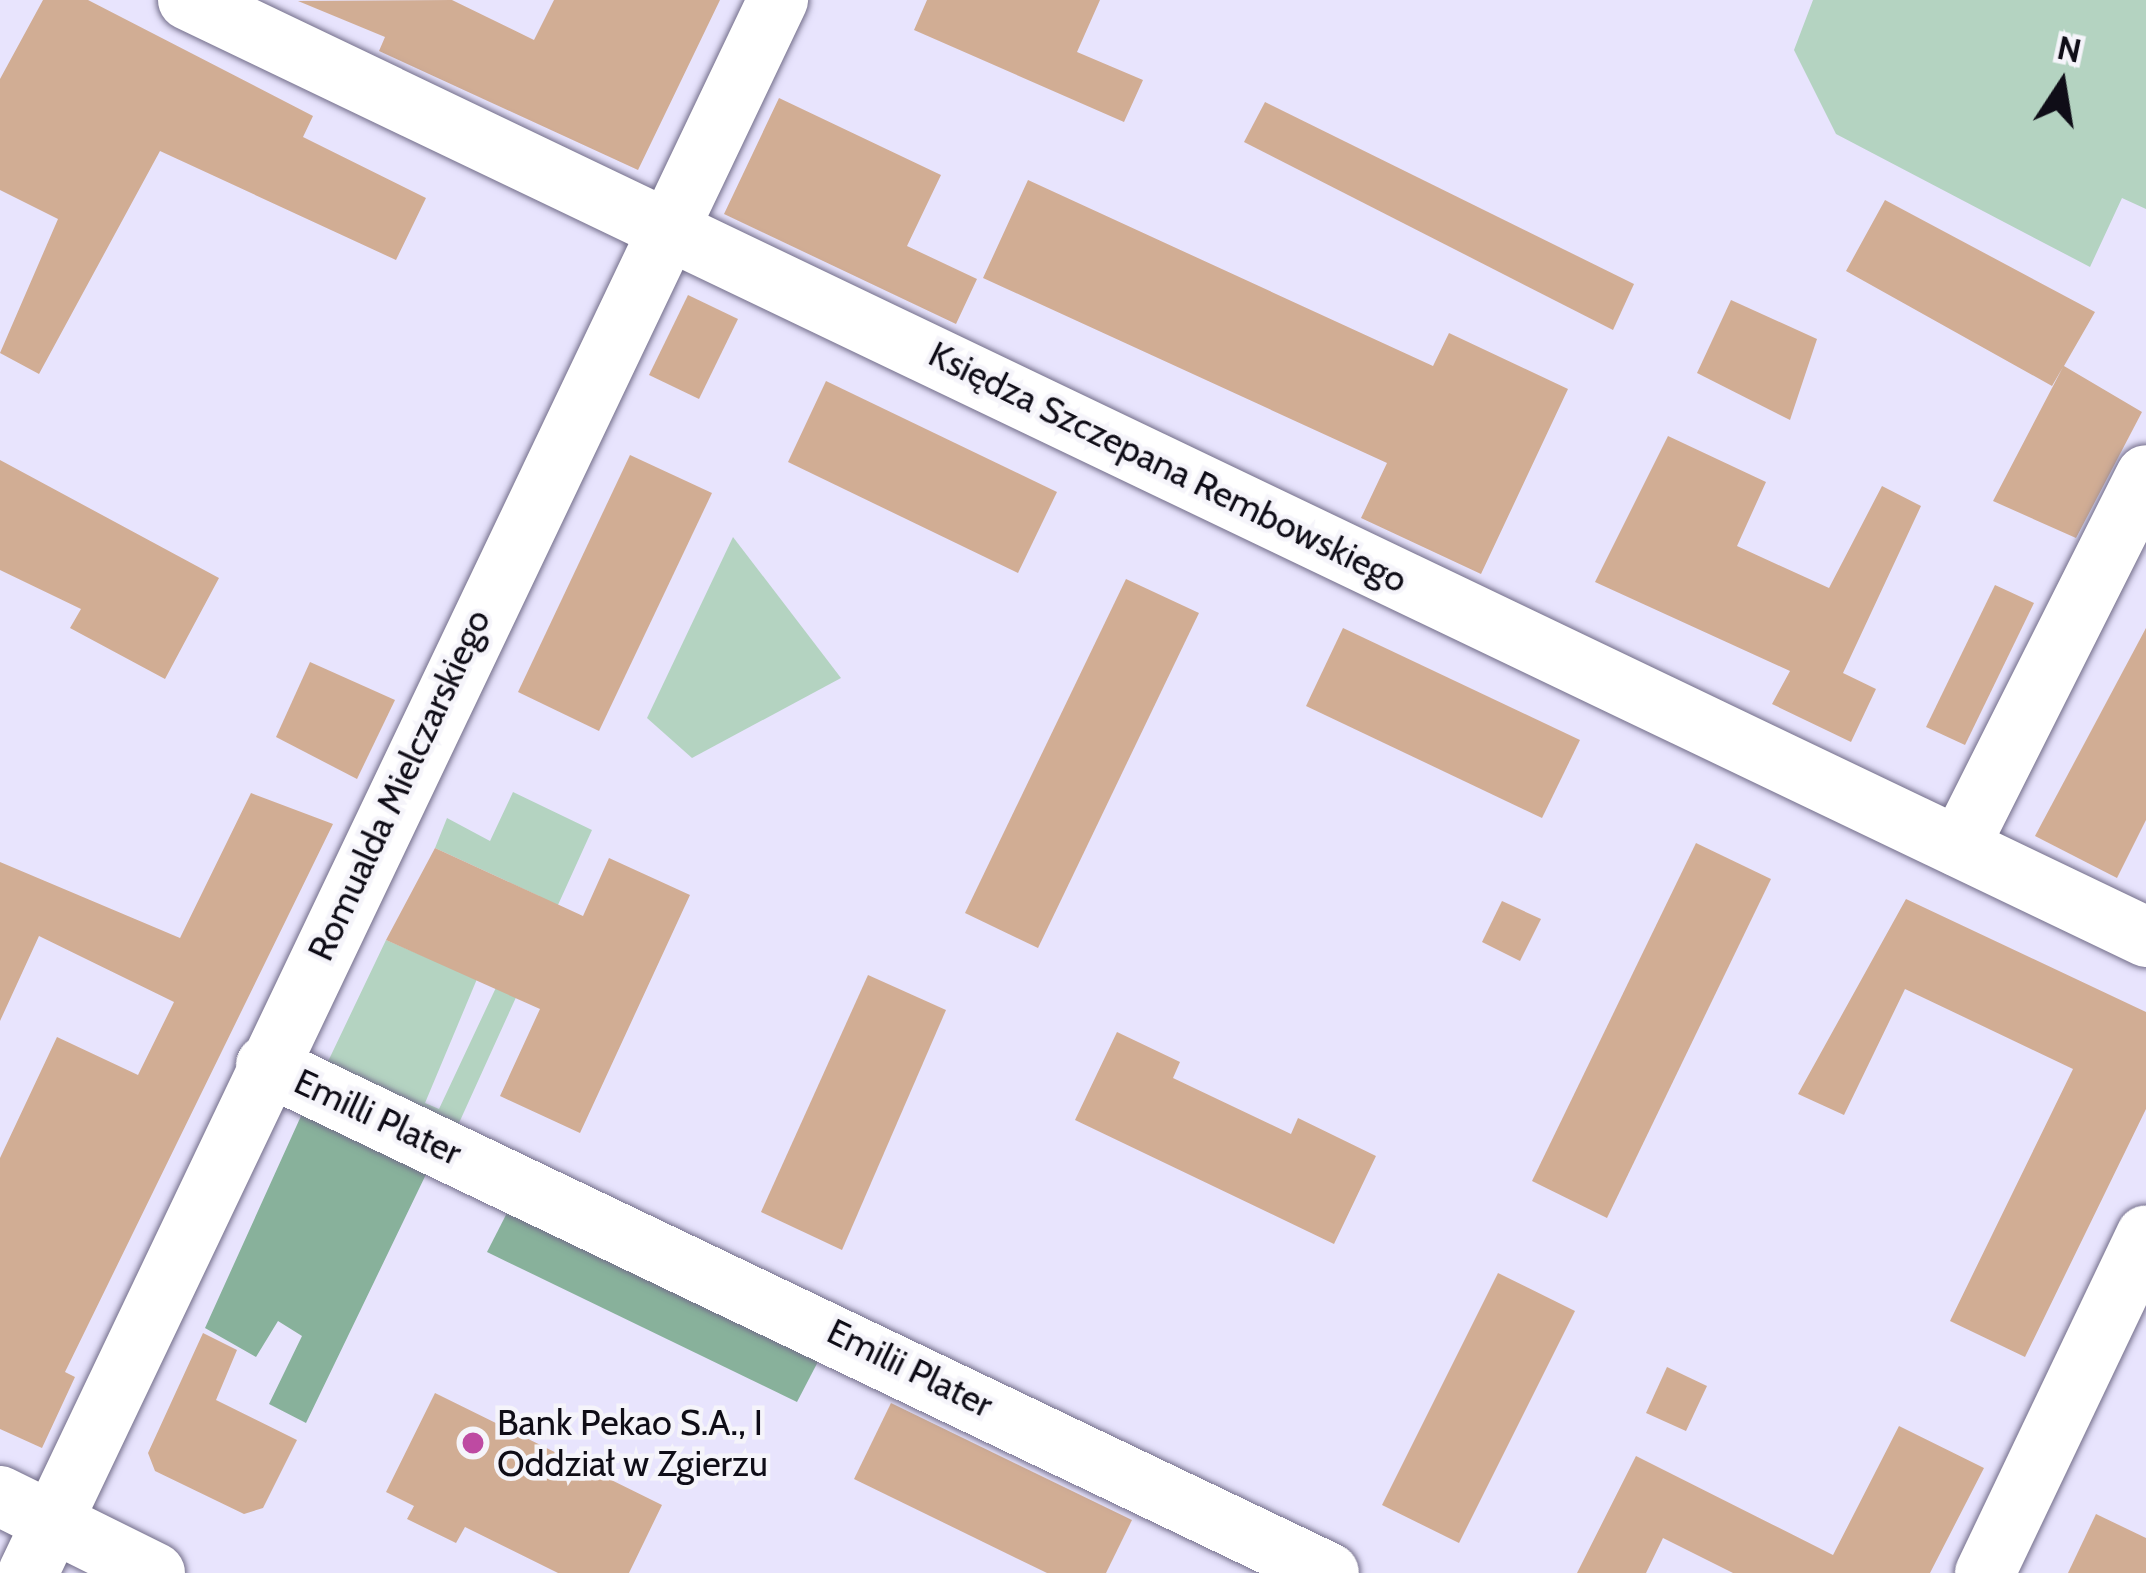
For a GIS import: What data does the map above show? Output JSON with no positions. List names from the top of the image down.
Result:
{
  "streets": {
    "street": [
      "Księdza Szczepana Rembowskiego",
      "Romualda Mielczarskiego",
      "Emilli Plater",
      "Emilii Plater"
    ]
  },
  "crossings": [
    ["Księdza Szczepana Rembowskiego", "Romualda Mielczarskiego"],
    ["Romualda Mielczarskiego", "Emilli Plater"],
    ["Emilli Plater", "Emilii Plater"]
  ],
  "places": ["Bank Pekao S.A., I Oddział w Zgierzu"],
  "north": "top"
}
